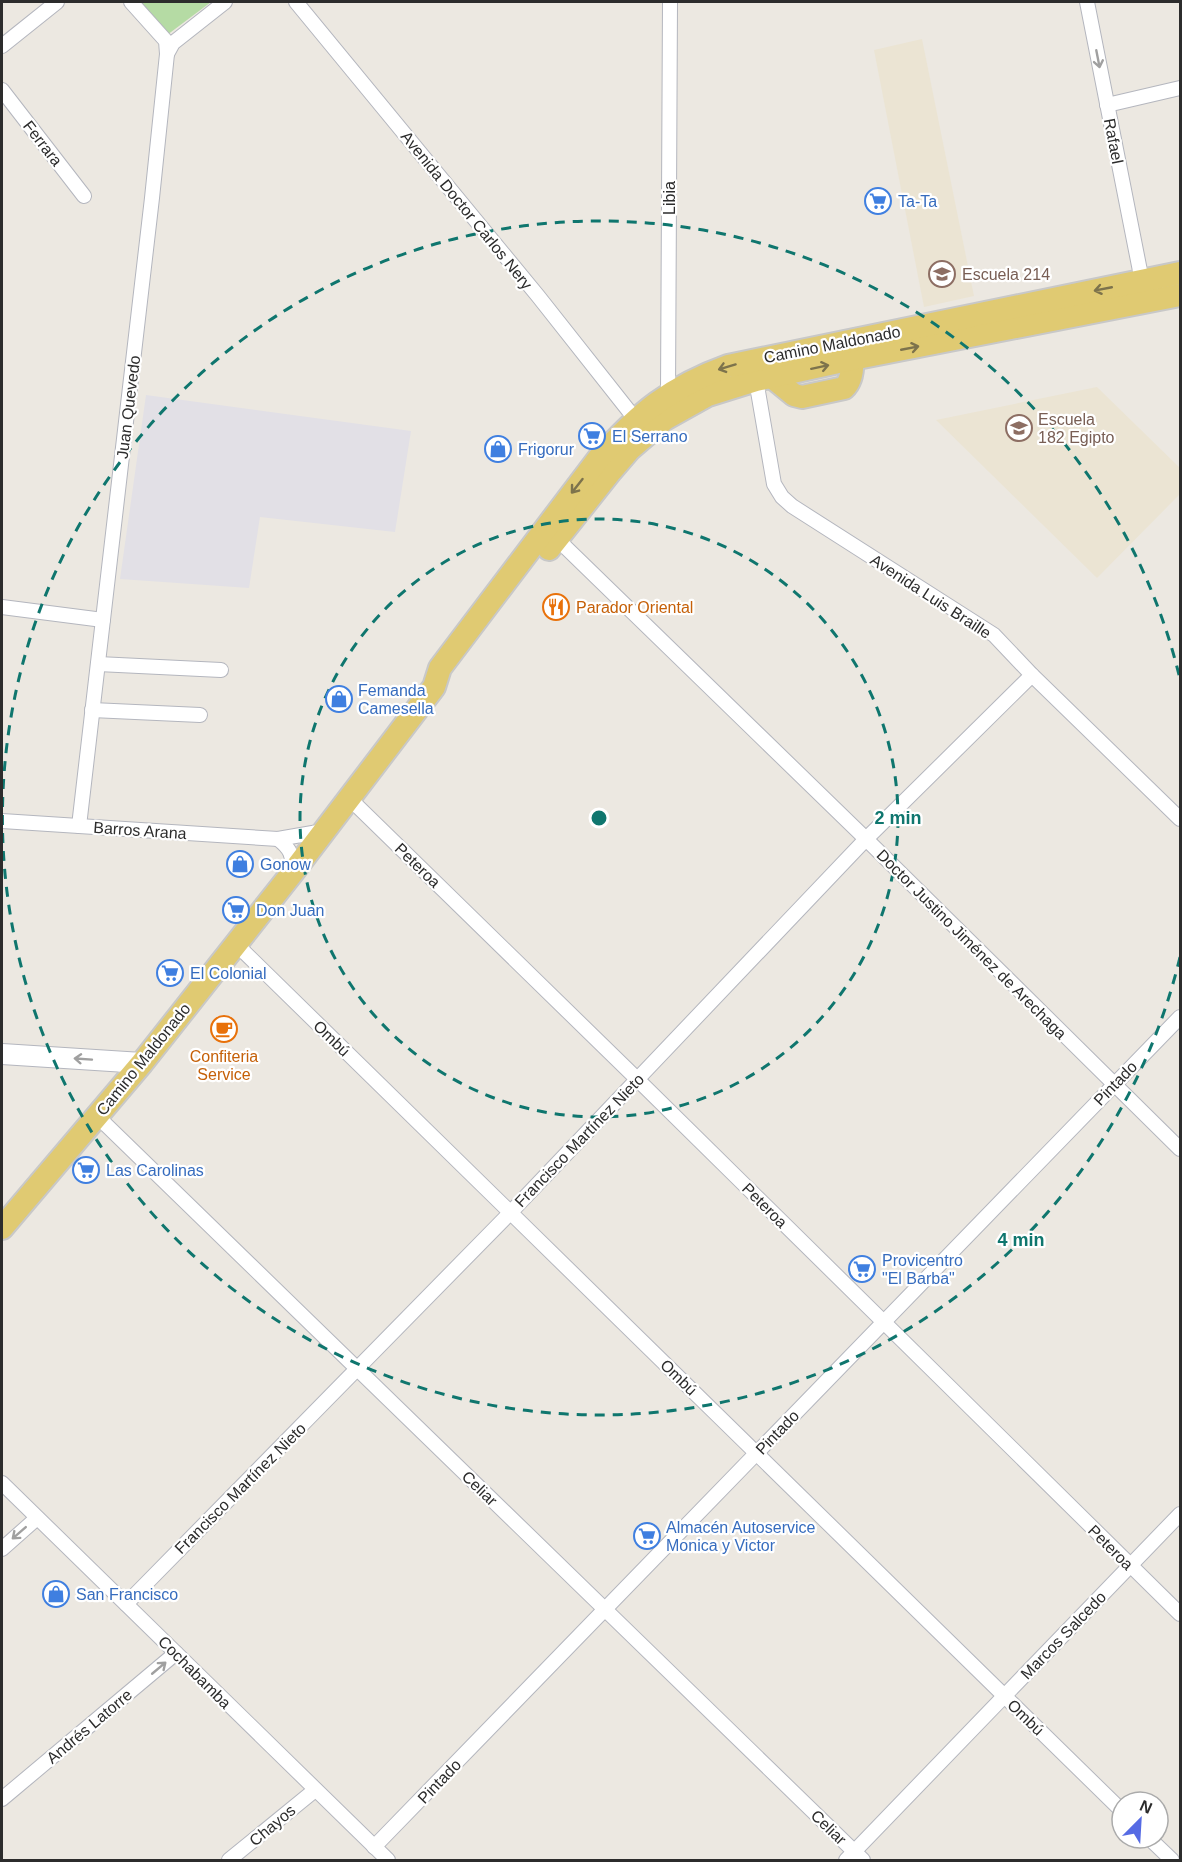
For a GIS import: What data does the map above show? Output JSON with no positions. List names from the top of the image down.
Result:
{
  "streets": {
    "main road": ["Camino Maldonado"],
    "street": [
      "Rafael",
      "Ferrara",
      "Libia",
      "Avenida Doctor Carlos Nery",
      "Juan Quevedo",
      "Avenida Luis Braille",
      "Barros Arana",
      "Peteroa",
      "Doctor Justino Jiménez de Arechaga",
      "Ombú",
      "Pintado",
      "Francisco Martínez Nieto",
      "Celiar",
      "Marcos Salcedo",
      "Cochabamba",
      "Andrés Latorre",
      "Chayos"
    ]
  },
  "crossings": [
    ["Rafael", "Camino Maldonado"],
    ["Libia", "Camino Maldonado"],
    ["Avenida Doctor Carlos Nery", "Camino Maldonado"],
    ["Camino Maldonado", "Avenida Luis Braille"],
    ["Camino Maldonado", "Barros Arana"],
    ["Camino Maldonado", "Peteroa"],
    ["Camino Maldonado", "Doctor Justino Jiménez de Arechaga"],
    ["Camino Maldonado", "Ombú"],
    ["Camino Maldonado", "Celiar"],
    ["Juan Quevedo", "Barros Arana"],
    ["Avenida Luis Braille", "Francisco Martínez Nieto"],
    ["Peteroa", "Pintado"],
    ["Peteroa", "Francisco Martínez Nieto"],
    ["Peteroa", "Marcos Salcedo"],
    ["Doctor Justino Jiménez de Arechaga", "Pintado"],
    ["Doctor Justino Jiménez de Arechaga", "Francisco Martínez Nieto"],
    ["Ombú", "Pintado"],
    ["Ombú", "Francisco Martínez Nieto"],
    ["Ombú", "Marcos Salcedo"],
    ["Pintado", "Celiar"],
    ["Pintado", "Cochabamba"],
    ["Francisco Martínez Nieto", "Celiar"],
    ["Francisco Martínez Nieto", "Cochabamba"],
    ["Celiar", "Marcos Salcedo"],
    ["Cochabamba", "Andrés Latorre"],
    ["Cochabamba", "Chayos"]
  ],
  "one_way": ["Rafael", "Andrés Latorre"],
  "places": {
    "supermarket": [
      "Ta-Ta",
      "El Serrano",
      "Don Juan",
      "El Colonial",
      "Las Carolinas",
      "Provicentro \"El Barba\"",
      "Almacén Autoservice Monica y Victor"
    ],
    "school or university": ["Escuela 214", "Escuela 182 Egipto"],
    "shop": [
      "Frigorur",
      "Femanda Camesella",
      "Gonow",
      "San Francisco"
    ],
    "restaurant": ["Parador Oriental"],
    "cafe": ["Confiteria Service"]
  },
  "north": "top right",
  "rings": ["2 min", "4 min"]
}
